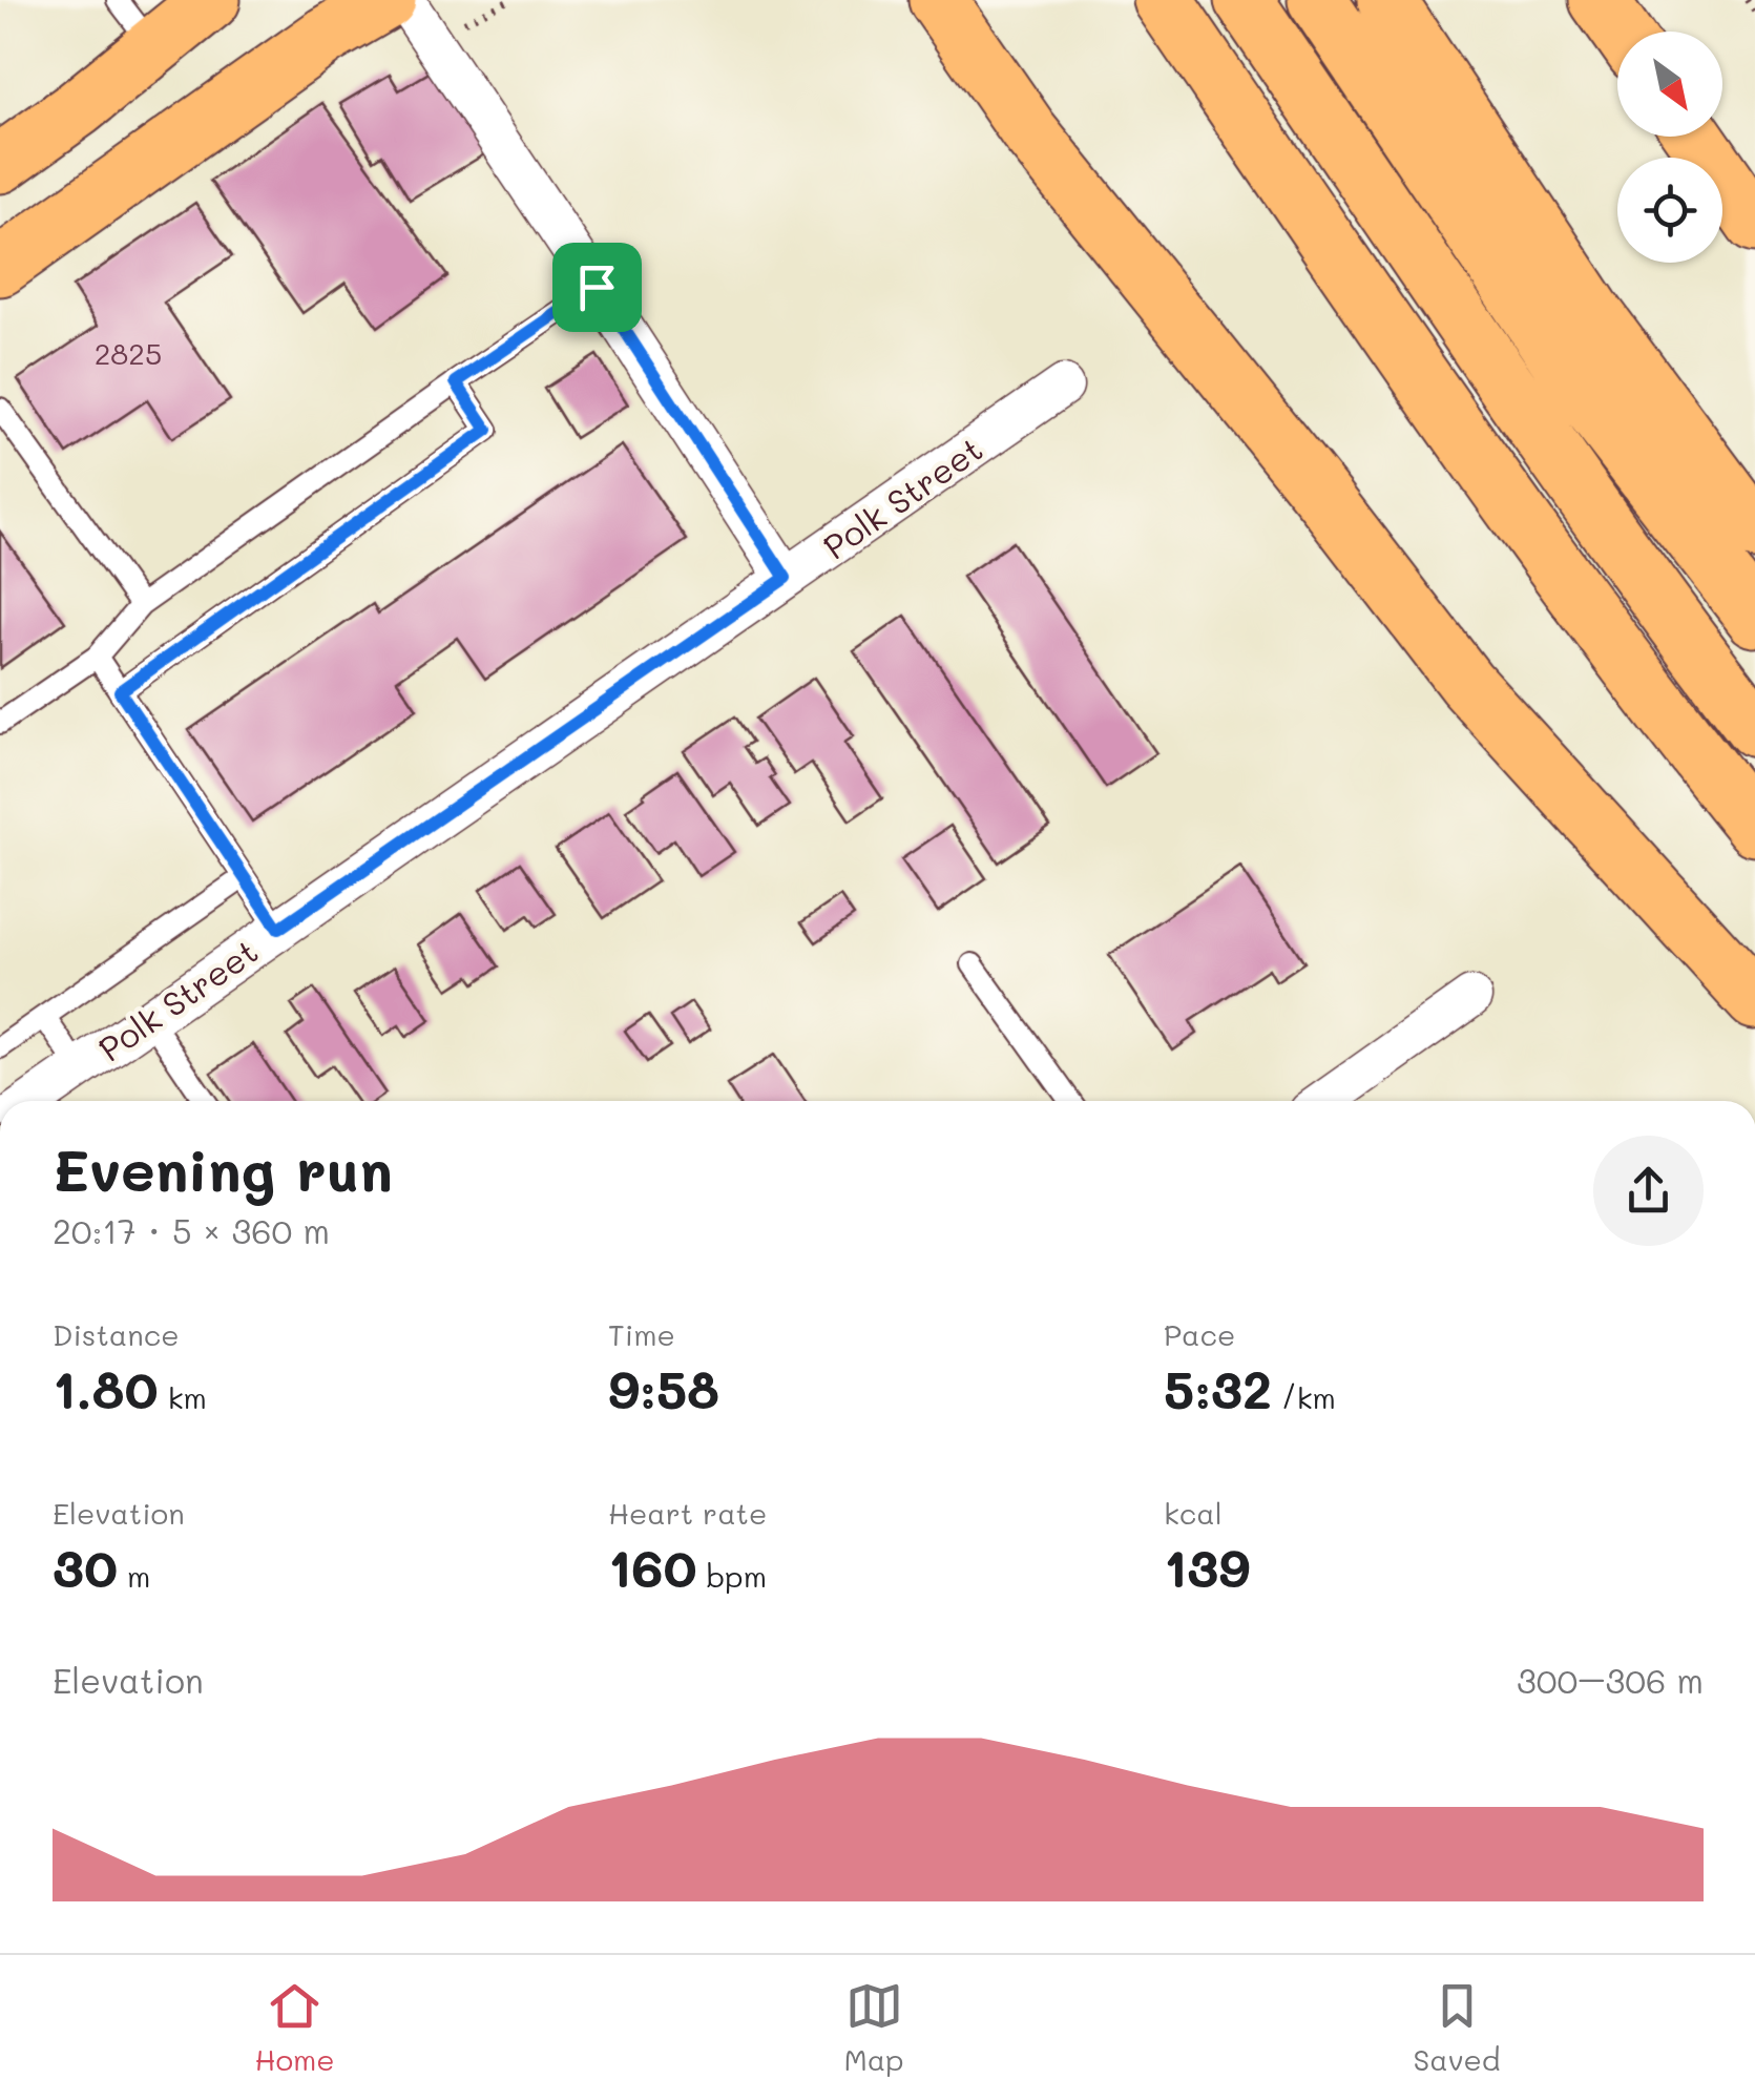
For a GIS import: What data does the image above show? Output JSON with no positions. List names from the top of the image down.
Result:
{
  "streets": {
    "street": ["Polk Street"]
  },
  "house_numbers": ["2825"],
  "north": "bottom right",
  "page": {
    "heading": ["Evening run", "20:17 · 5 × 360 m"],
    "stats": [
      ["Distance", "1.80 km"],
      ["Time", "9:58"],
      ["Pace", "5:32 /km"],
      ["Elevation", "30 m"],
      ["Heart rate", "160 bpm"],
      ["kcal", "139"]
    ],
    "chart": ["Elevation", "300–306 m"],
    "tabs": ["Home", "Map", "Saved"]
  }
}
